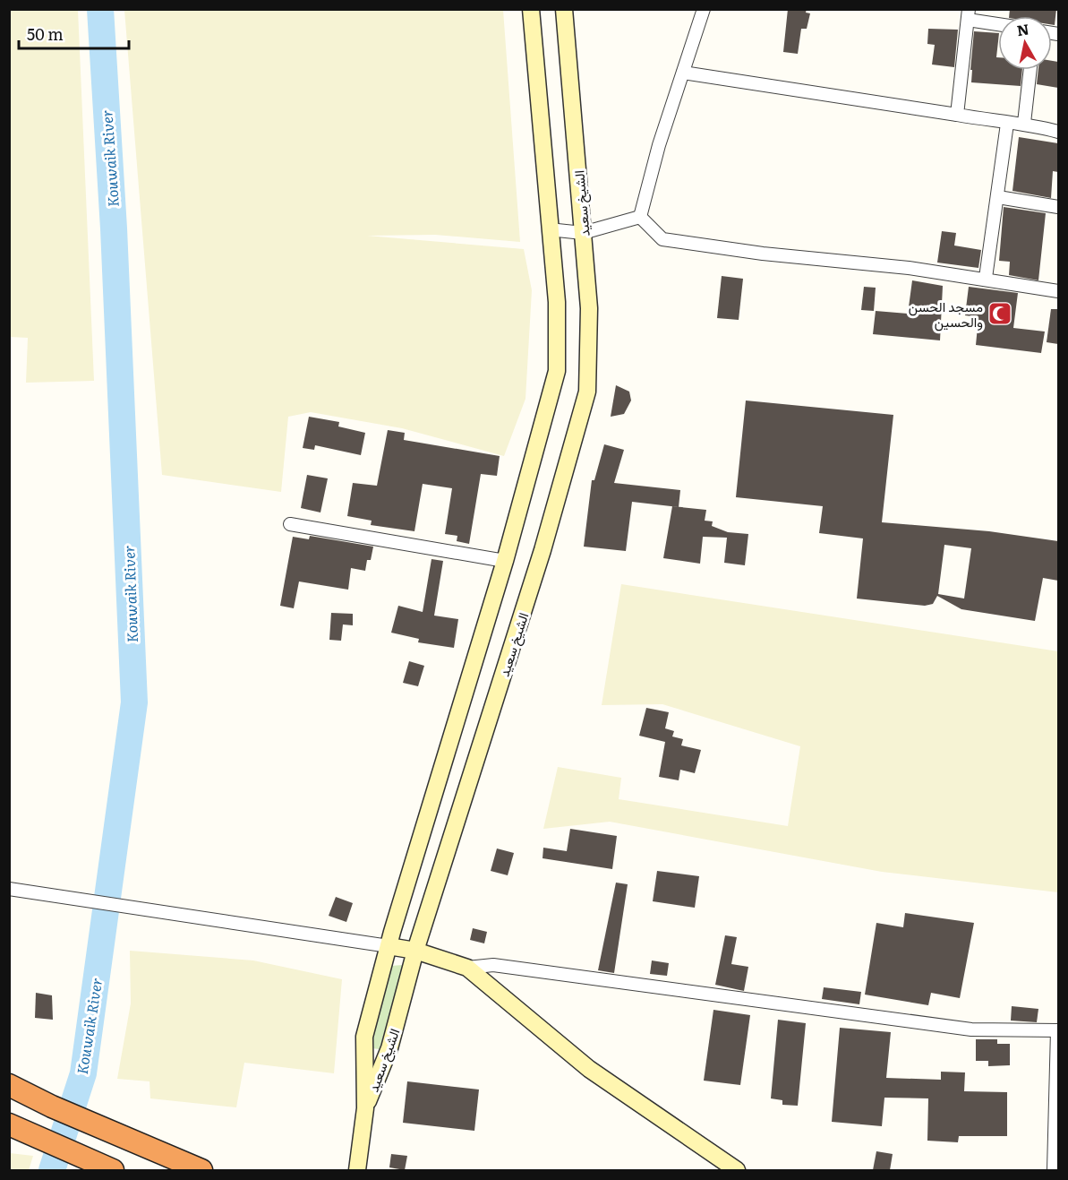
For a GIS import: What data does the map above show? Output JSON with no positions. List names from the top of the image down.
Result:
{
  "streets": {
    "main road": ["الشيخ سعيد"]
  },
  "water": ["Kouwaik River"],
  "places": {
    "mosque": ["مسجد الحسن والحسين"]
  },
  "scale_bar": "50 m",
  "north": "top"
}
